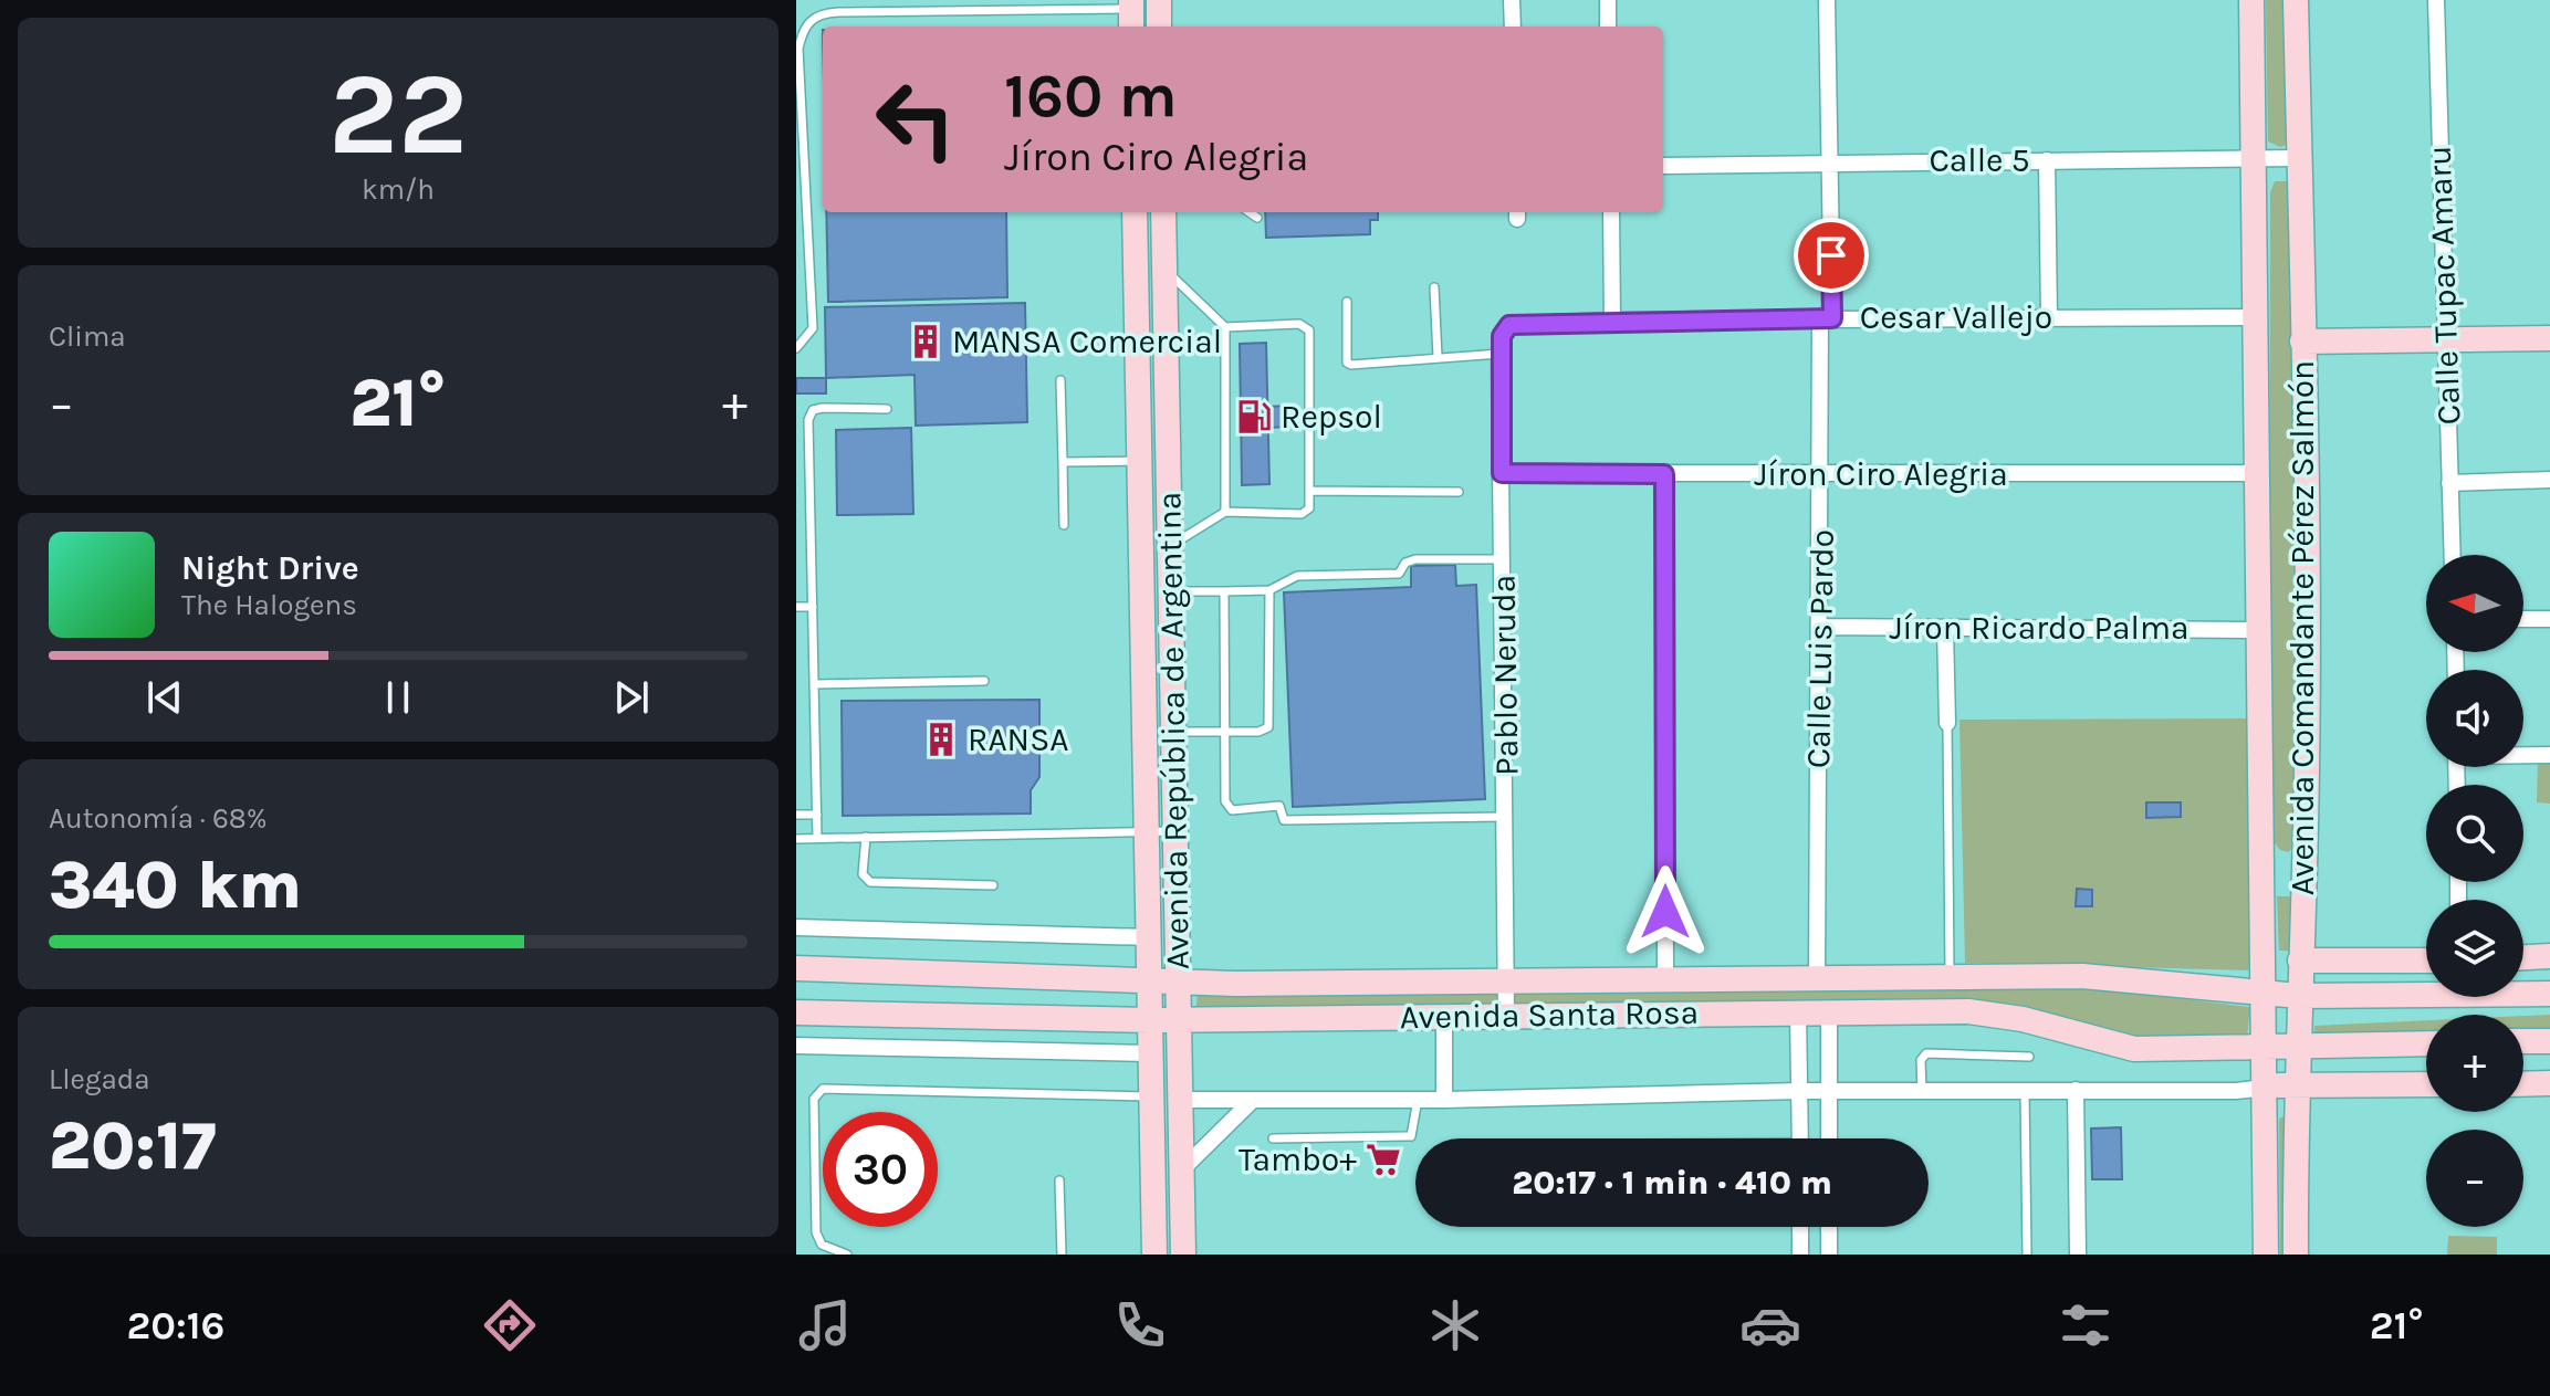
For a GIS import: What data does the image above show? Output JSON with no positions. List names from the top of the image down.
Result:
{
  "streets": {
    "main road": ["Avenida Comandante Pérez Salmón", "Avenida República de Argentina", "Avenida Santa Rosa"],
    "street": [
      "Calle 5",
      "Calle Tupac Amaru",
      "Cesar Vallejo",
      "Jíron Ciro Alegria",
      "Jíron Ricardo Palma",
      "Calle Luis Pardo",
      "Pablo Neruda"
    ]
  },
  "crossings": [
    ["Calle 5", "Avenida Comandante Pérez Salmón"],
    ["Calle 5", "Calle Luis Pardo"],
    ["Cesar Vallejo", "Avenida Comandante Pérez Salmón"],
    ["Cesar Vallejo", "Calle Luis Pardo"],
    ["Cesar Vallejo", "Pablo Neruda"],
    ["Jíron Ciro Alegria", "Avenida Comandante Pérez Salmón"],
    ["Jíron Ciro Alegria", "Calle Luis Pardo"],
    ["Jíron Ciro Alegria", "Pablo Neruda"],
    ["Jíron Ricardo Palma", "Avenida Comandante Pérez Salmón"],
    ["Jíron Ricardo Palma", "Calle Luis Pardo"],
    ["Avenida Comandante Pérez Salmón", "Avenida Santa Rosa"],
    ["Calle Luis Pardo", "Avenida Santa Rosa"],
    ["Pablo Neruda", "Avenida Santa Rosa"],
    ["Avenida República de Argentina", "Avenida Santa Rosa"]
  ],
  "places": {
    "building": ["MANSA Comercial", "RANSA"],
    "fuel station": ["Repsol"],
    "supermarket": ["Tambo+"]
  },
  "north": "left",
  "page": {
    "tile": [
      ["22", "km/h"],
      "Clima",
      ["Autonomía · 68%", "340 km"],
      ["Llegada", "20:17"]
    ],
    "turn": ["160 m", "Jíron Ciro Alegria"],
    "heat": ["−", "21°", "+"],
    "song": ["Night Drive", "The Halogens"],
    "map_buttons": ["+", "−"],
    "limit": "30",
    "trip": "20:17 · 1 min · 410 m",
    "tabs": ["20:16", "21°"]
  }
}
